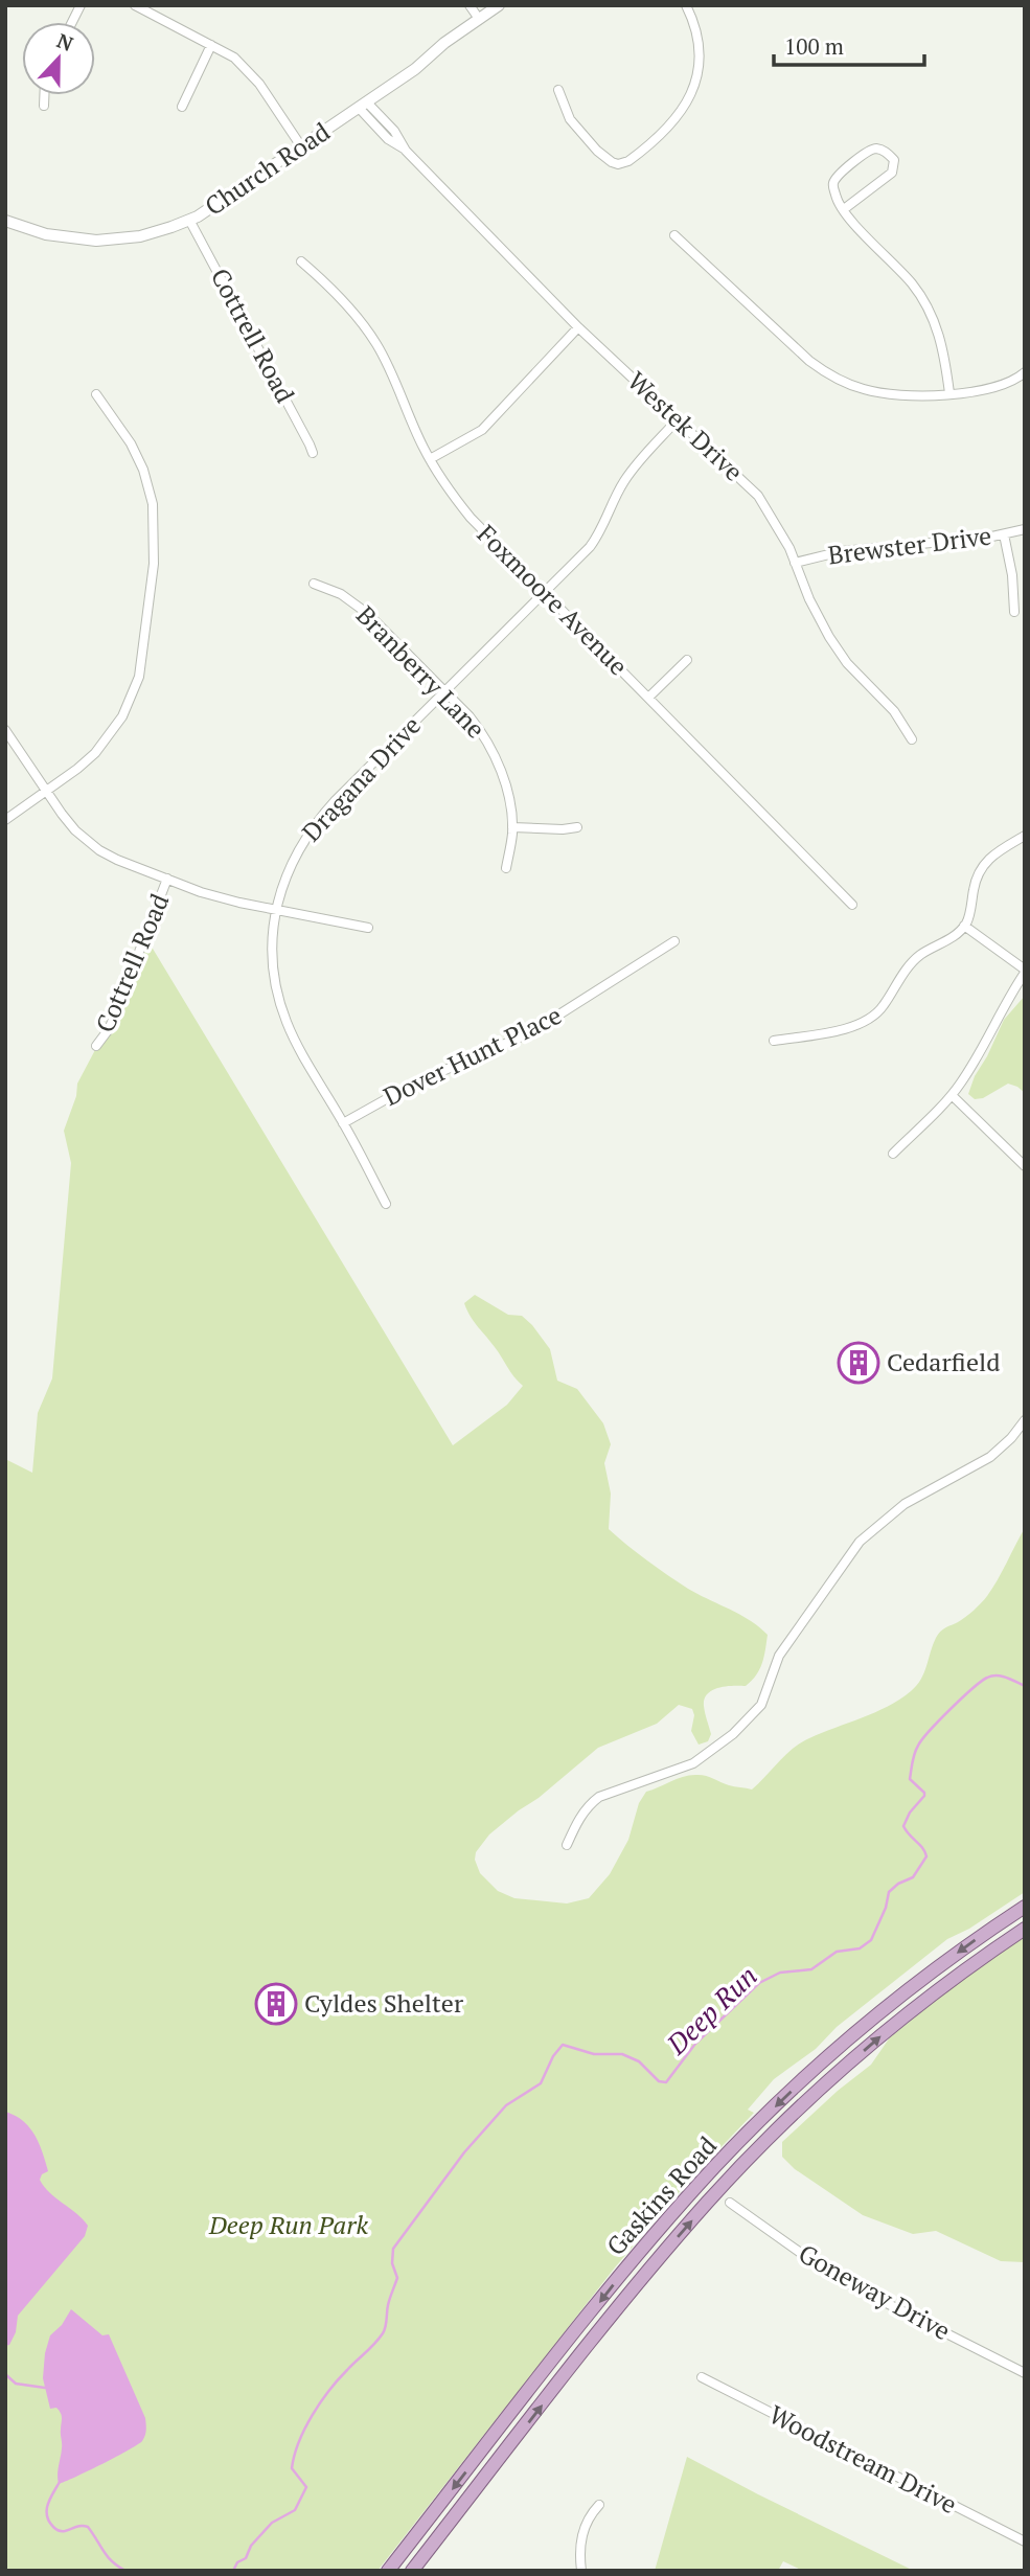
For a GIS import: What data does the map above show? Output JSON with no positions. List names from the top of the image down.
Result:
{
  "streets": {
    "main road": ["Church Road", "Gaskins Road"],
    "street": [
      "Cottrell Road",
      "Westek Drive",
      "Brewster Drive",
      "Foxmoore Avenue",
      "Branberry Lane",
      "Dragana Drive",
      "Dover Hunt Place",
      "Goneway Drive",
      "Woodstream Drive"
    ]
  },
  "crossings": [
    ["Church Road", "Cottrell Road"],
    ["Church Road", "Westek Drive"],
    ["Westek Drive", "Brewster Drive"],
    ["Westek Drive", "Dragana Drive"],
    ["Foxmoore Avenue", "Dragana Drive"],
    ["Branberry Lane", "Dragana Drive"],
    ["Dragana Drive", "Dover Hunt Place"]
  ],
  "water": ["Deep Run"],
  "parks": ["Deep Run Park"],
  "places": {
    "building": ["Cedarfield", "Cyldes Shelter"]
  },
  "scale_bar": "100 m",
  "north": "top"
}
